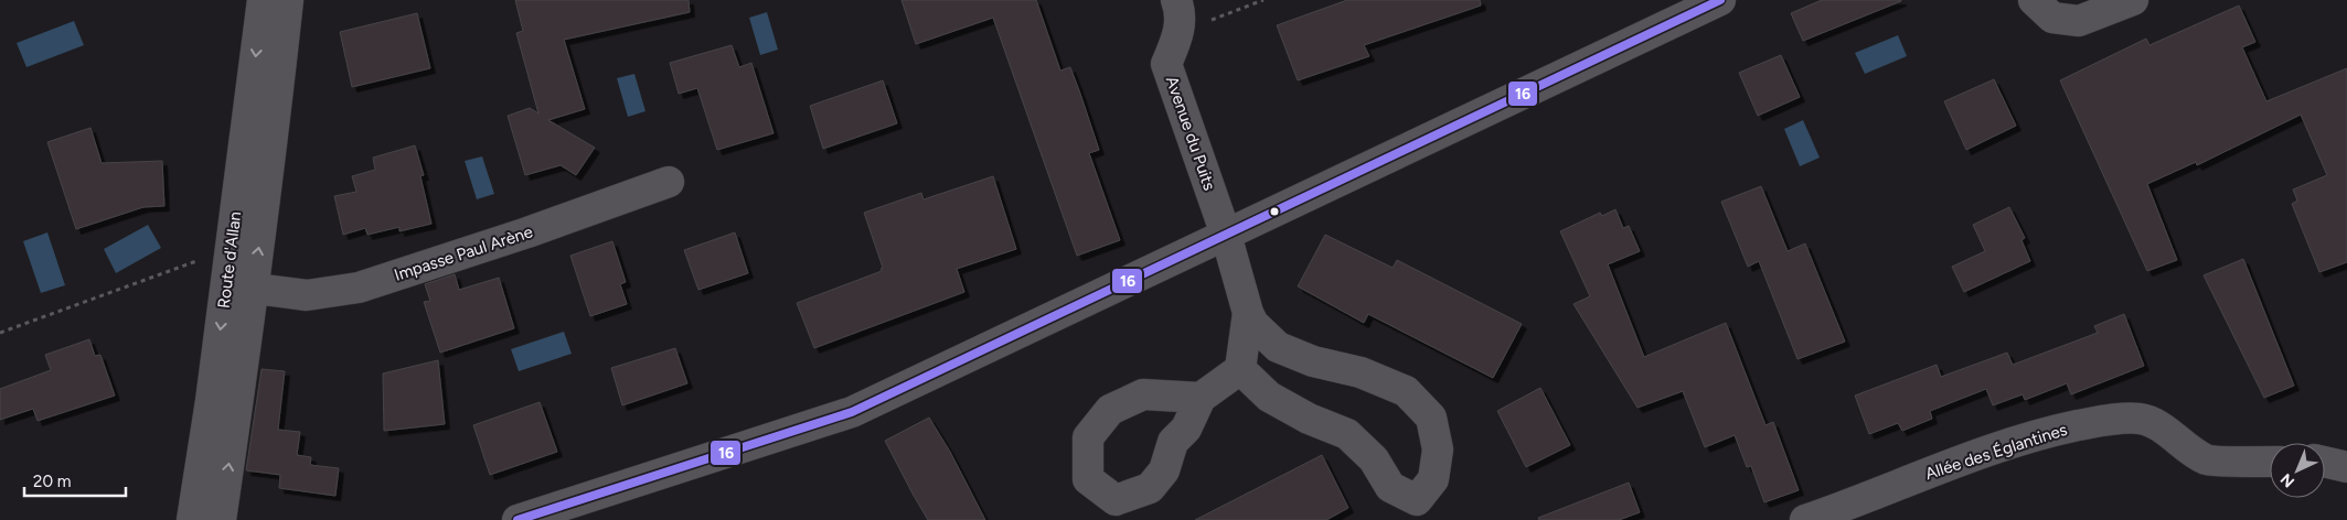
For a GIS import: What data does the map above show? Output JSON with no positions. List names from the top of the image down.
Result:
{
  "streets": {
    "street": [
      "Avenue du Puits",
      "Impasse Paul Arène",
      "Route d'Allan",
      "Allée des Églantines"
    ]
  },
  "crossings": [
    ["Impasse Paul Arène", "Route d'Allan"]
  ],
  "lines": ["transit line 16"],
  "scale_bar": "20 m",
  "north": "bottom left"
}
